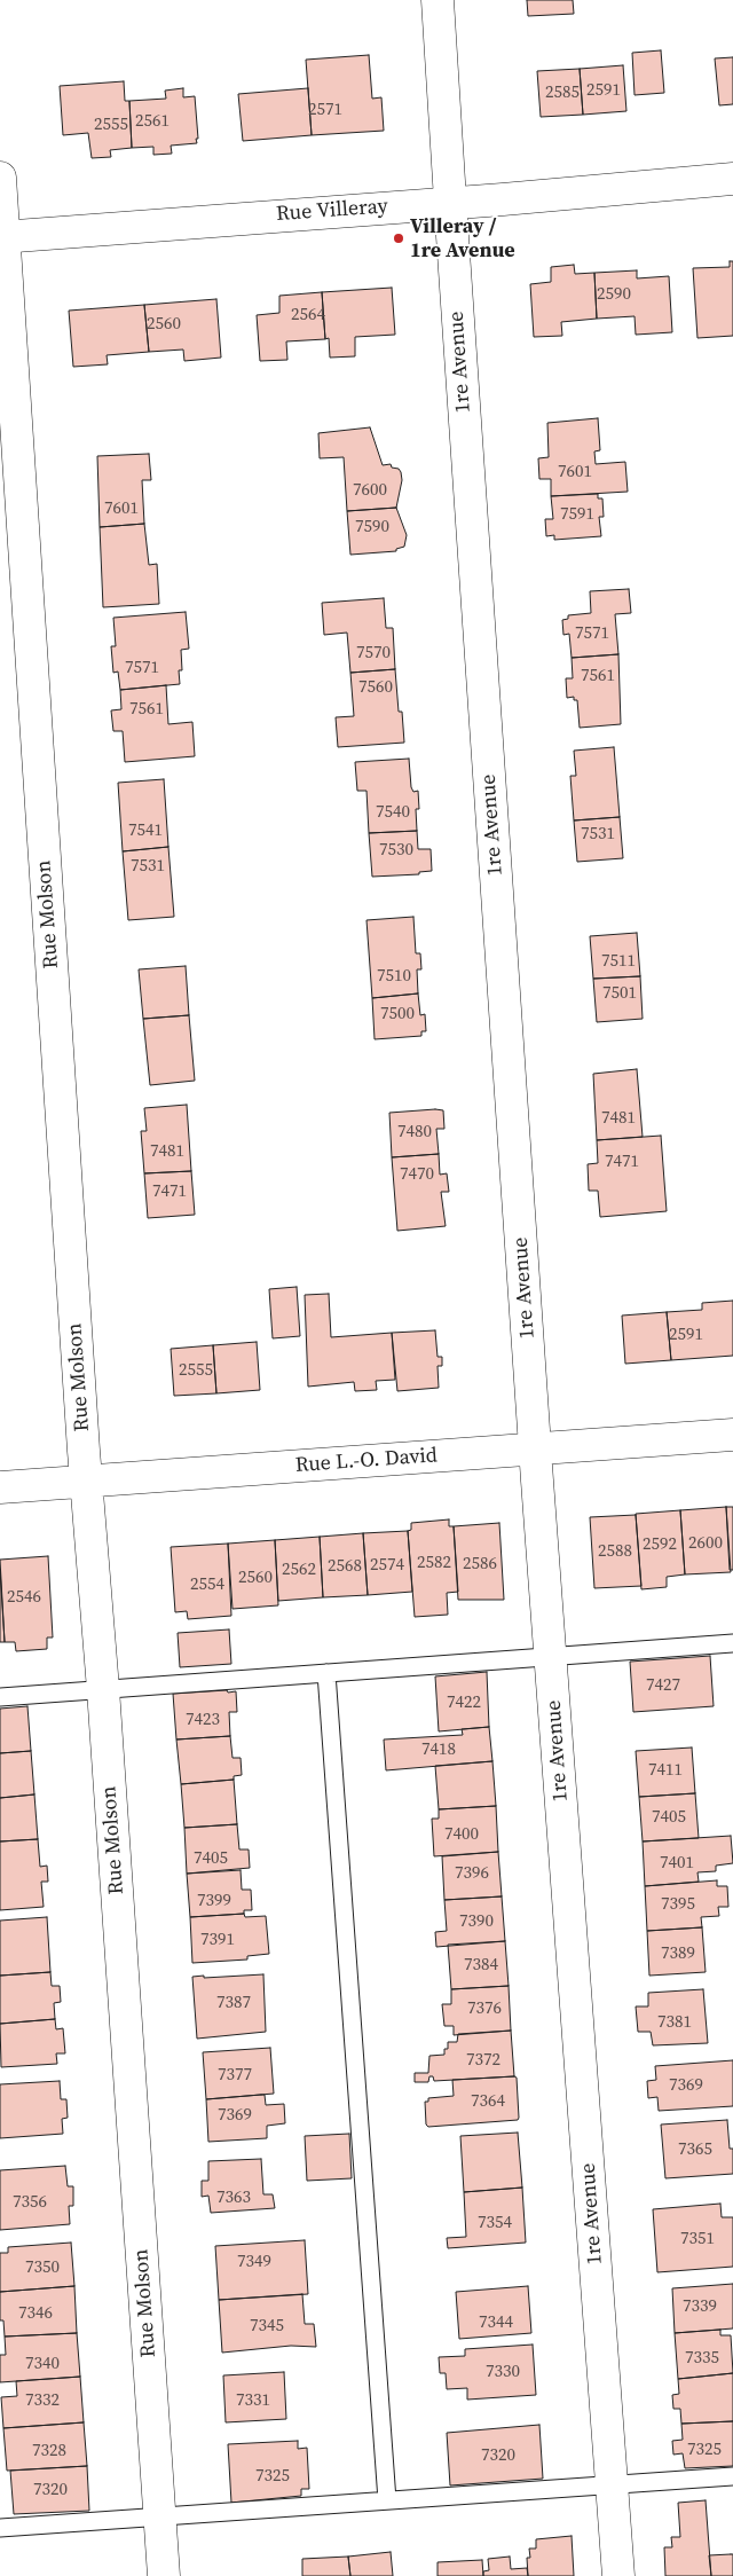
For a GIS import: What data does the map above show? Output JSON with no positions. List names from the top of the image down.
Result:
{
  "streets": {
    "street": [
      "Rue Villeray",
      "1re Avenue",
      "Rue Molson",
      "Rue L.-O. David"
    ]
  },
  "crossings": [
    ["Rue Villeray", "1re Avenue"],
    ["Rue Villeray", "Rue Molson"],
    ["1re Avenue", "Rue L.-O. David"],
    ["Rue Molson", "Rue L.-O. David"]
  ],
  "places": ["Villeray / 1re Avenue"],
  "house_numbers": [
    "2591",
    "2585",
    "2571",
    "2561",
    "2555",
    "2590",
    "2564",
    "2560",
    "7601",
    "7600",
    "7601",
    "7591",
    "7590",
    "7571",
    "7570",
    "7571",
    "7561",
    "7560",
    "7561",
    "7540",
    "7541",
    "7531",
    "7530",
    "7531",
    "7511",
    "7510",
    "7501",
    "7500",
    "7481",
    "7480",
    "7481",
    "7471",
    "7470",
    "7471",
    "2591",
    "2555",
    "2600",
    "2592",
    "2588",
    "2582",
    "2586",
    "2574",
    "2568",
    "2562",
    "2560",
    "2554",
    "2546",
    "7427",
    "7422",
    "7423",
    "7418",
    "7411",
    "7405",
    "7400",
    "7405",
    "7401",
    "7396",
    "7399",
    "7395",
    "7390",
    "7391",
    "7389",
    "7384",
    "7387",
    "7376",
    "7381",
    "7372",
    "7377",
    "7369",
    "7364",
    "7369",
    "7365",
    "7363",
    "7356",
    "7354",
    "7351",
    "7349",
    "7350",
    "7339",
    "7346",
    "7344",
    "7345",
    "7335",
    "7340",
    "7330",
    "7332",
    "7331",
    "7325",
    "7328",
    "7320",
    "7325",
    "7320"
  ]
}
